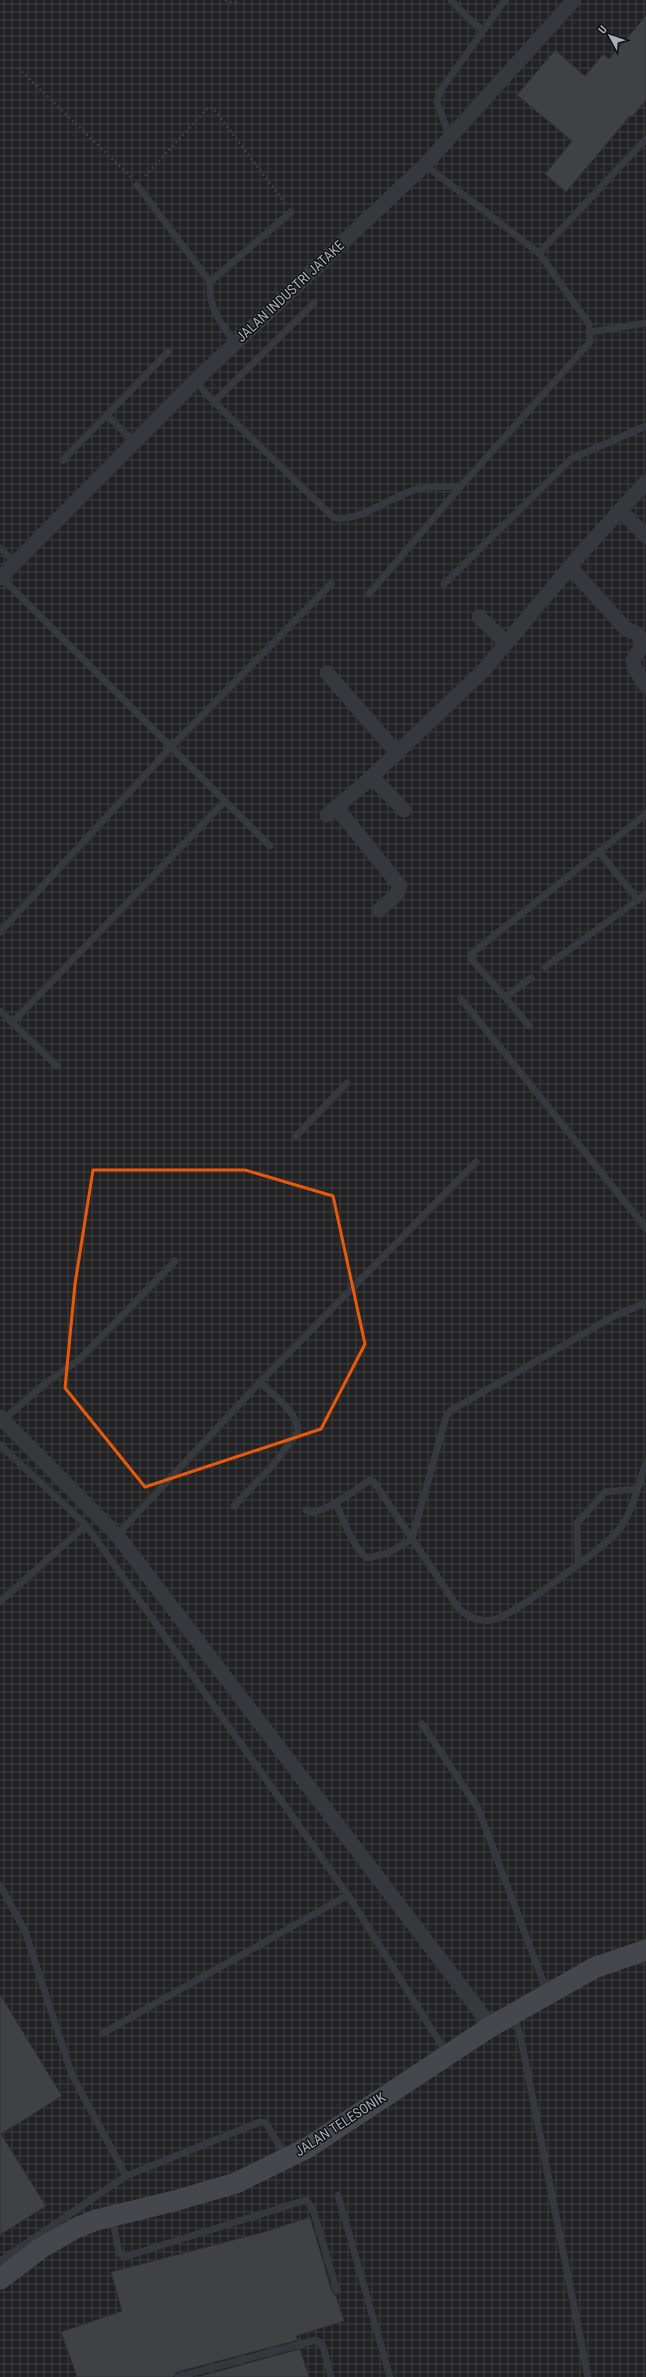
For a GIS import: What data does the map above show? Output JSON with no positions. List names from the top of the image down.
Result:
{
  "streets": {
    "street": ["JALAN INDUSTRI JATAKE", "JALAN TELESONIK"]
  },
  "north": "top left"
}
